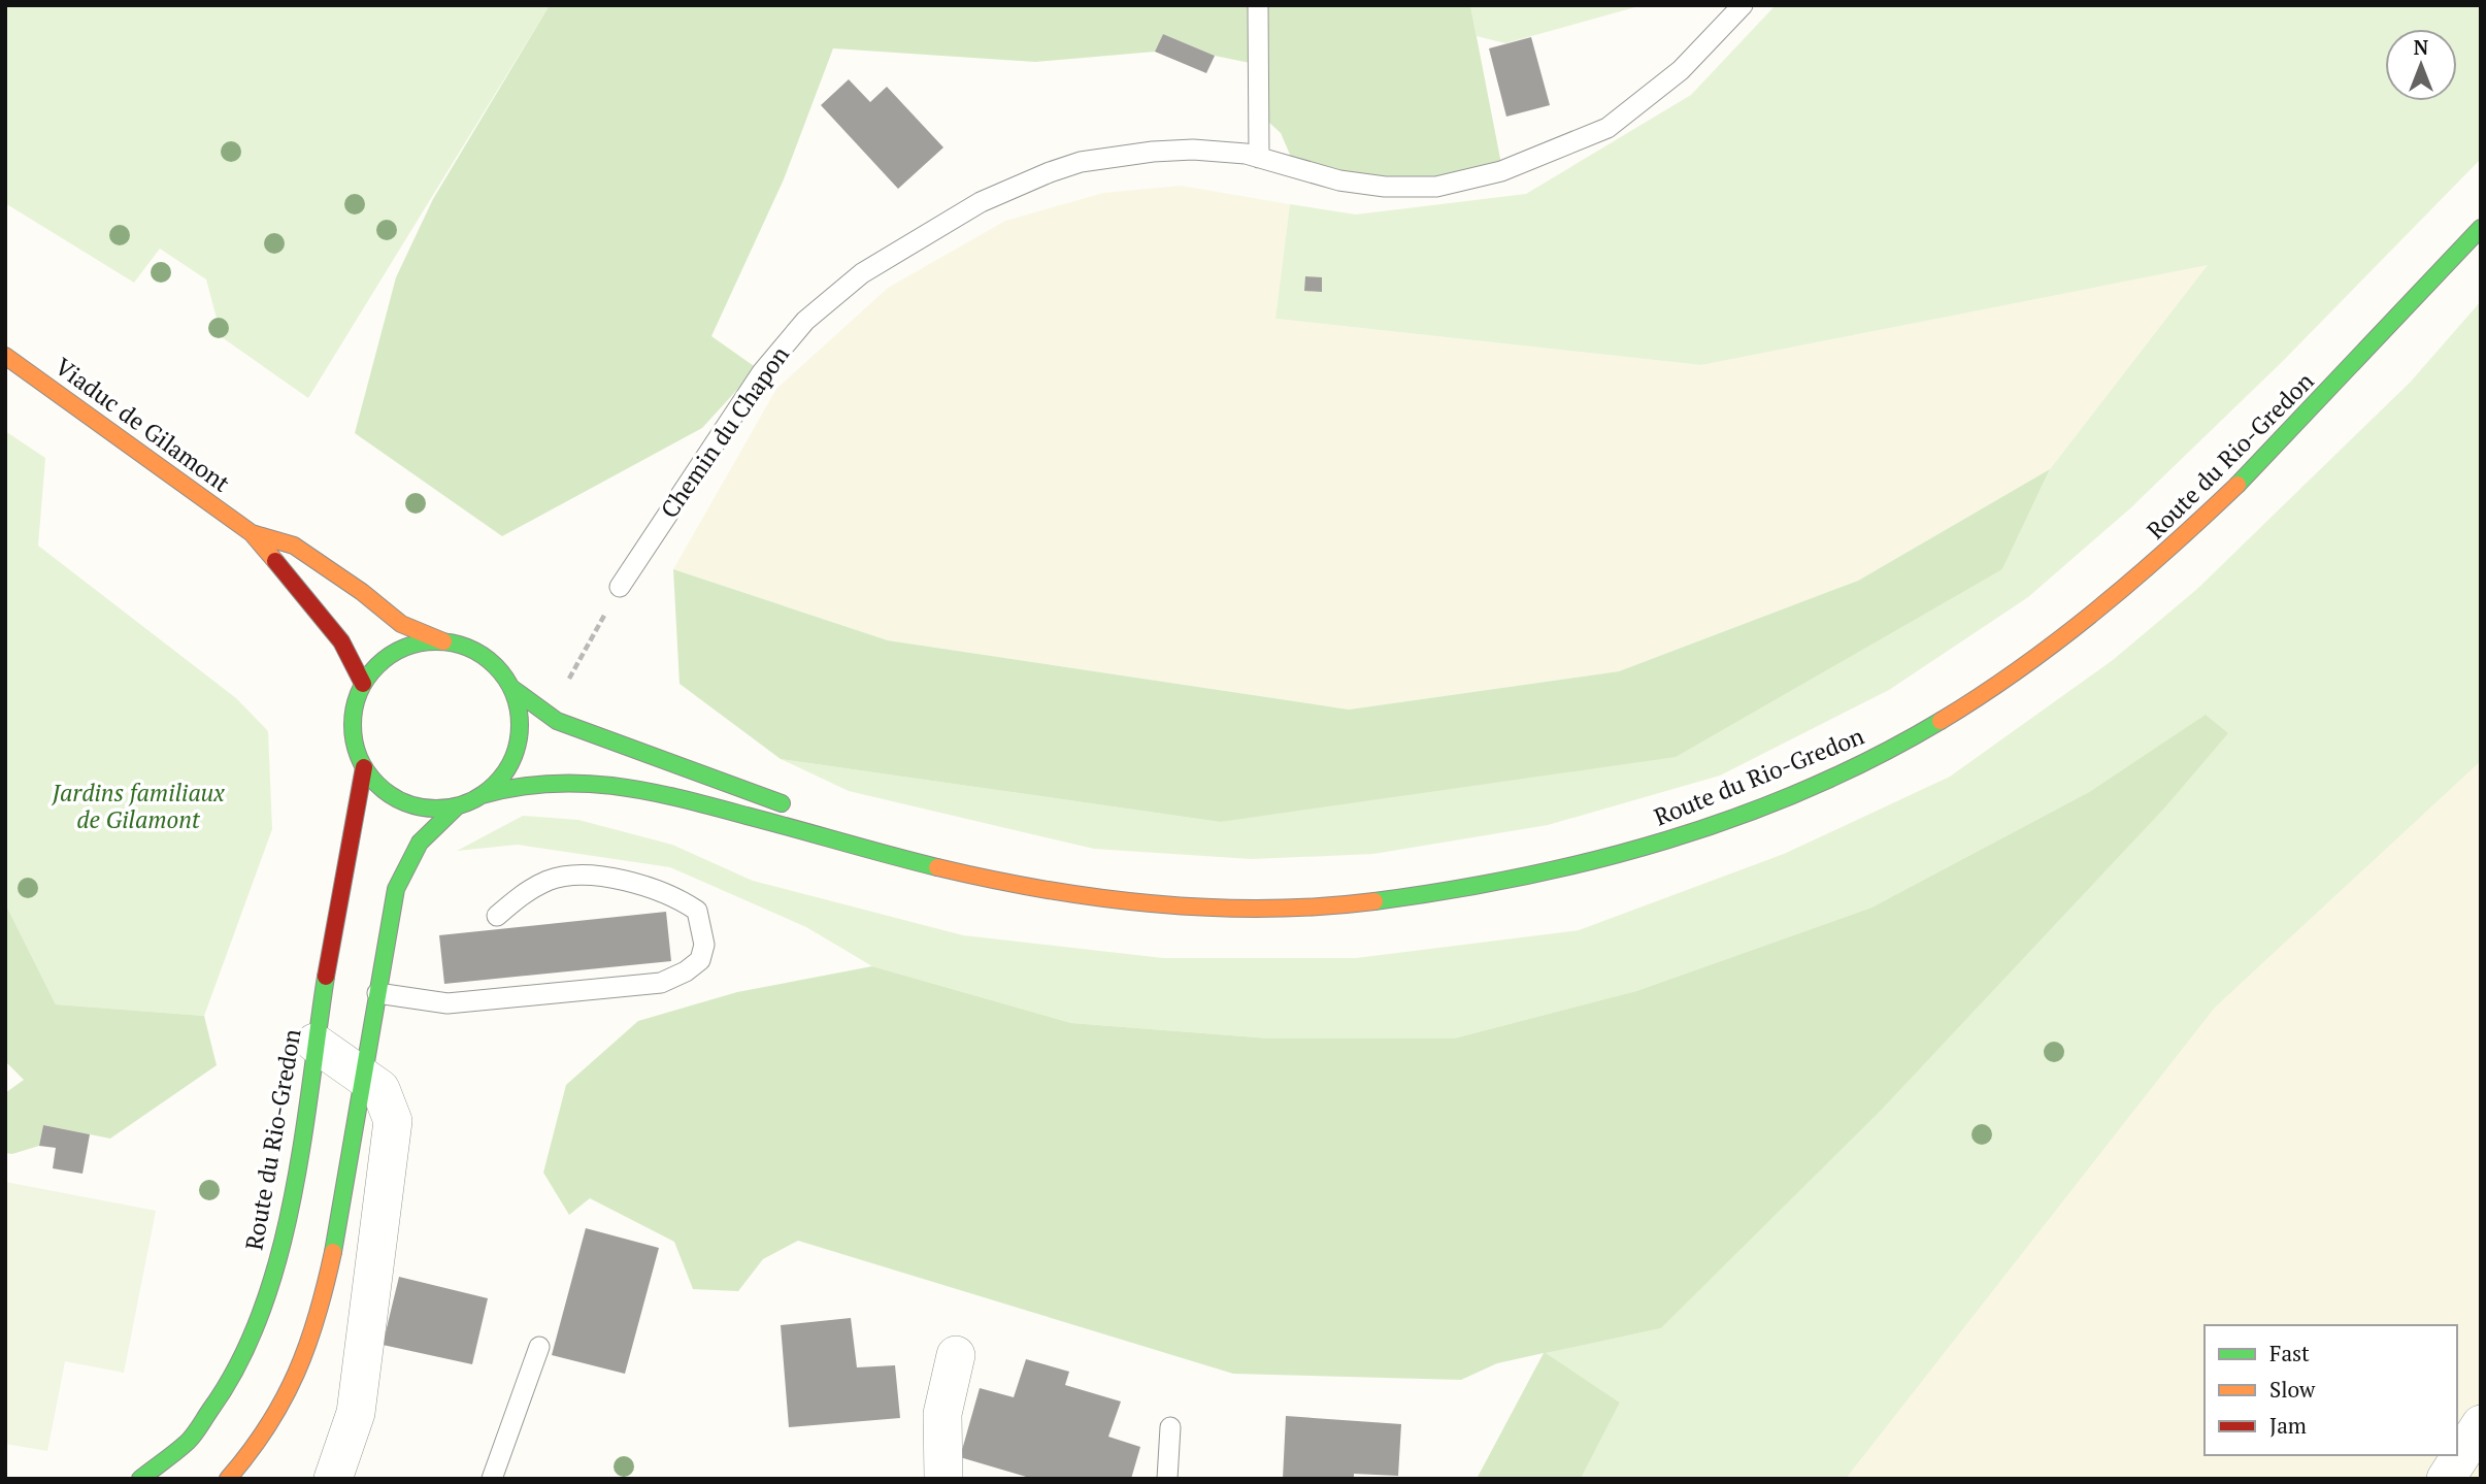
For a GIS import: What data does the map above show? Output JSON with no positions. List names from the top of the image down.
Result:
{
  "streets": {
    "main road": ["Viaduc de Gilamont", "Route du Rio-Gredon"],
    "lane": ["Chemin du Chapon"]
  },
  "crossings": [
    ["Viaduc de Gilamont", "Route du Rio-Gredon"]
  ],
  "parks": ["Jardins familiaux de Gilamont"],
  "legend": ["Fast", "Slow", "Jam"],
  "north": "top"
}
